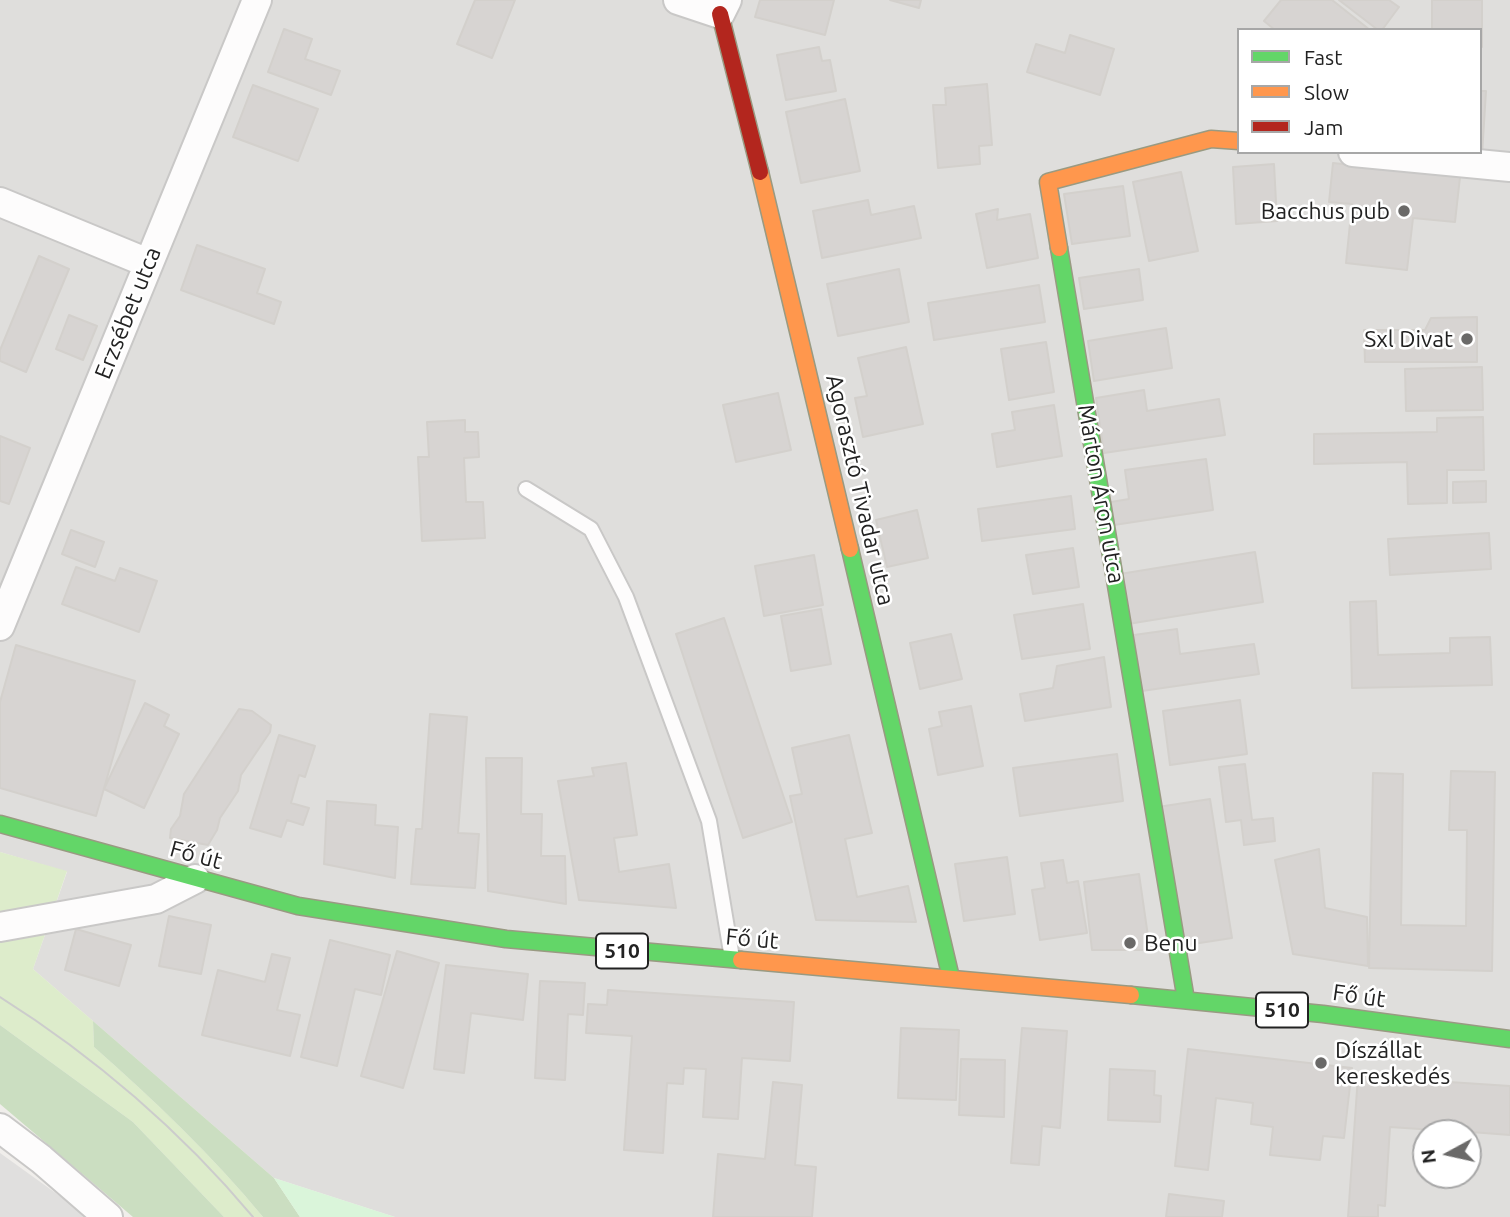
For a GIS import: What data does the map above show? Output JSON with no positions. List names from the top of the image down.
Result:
{
  "streets": {
    "street": [
      "Erzsébet utca",
      "Agorasztó Tivadar utca",
      "Márton Áron utca",
      "Fő út",
      "510"
    ]
  },
  "crossings": [
    ["Agorasztó Tivadar utca", "Fő út"],
    ["Márton Áron utca", "Fő út"]
  ],
  "places": [
    "Bacchus pub",
    "Sxl Divat",
    "Benu",
    "Díszállat kereskedés"
  ],
  "legend": ["Fast", "Slow", "Jam"],
  "north": "left"
}
